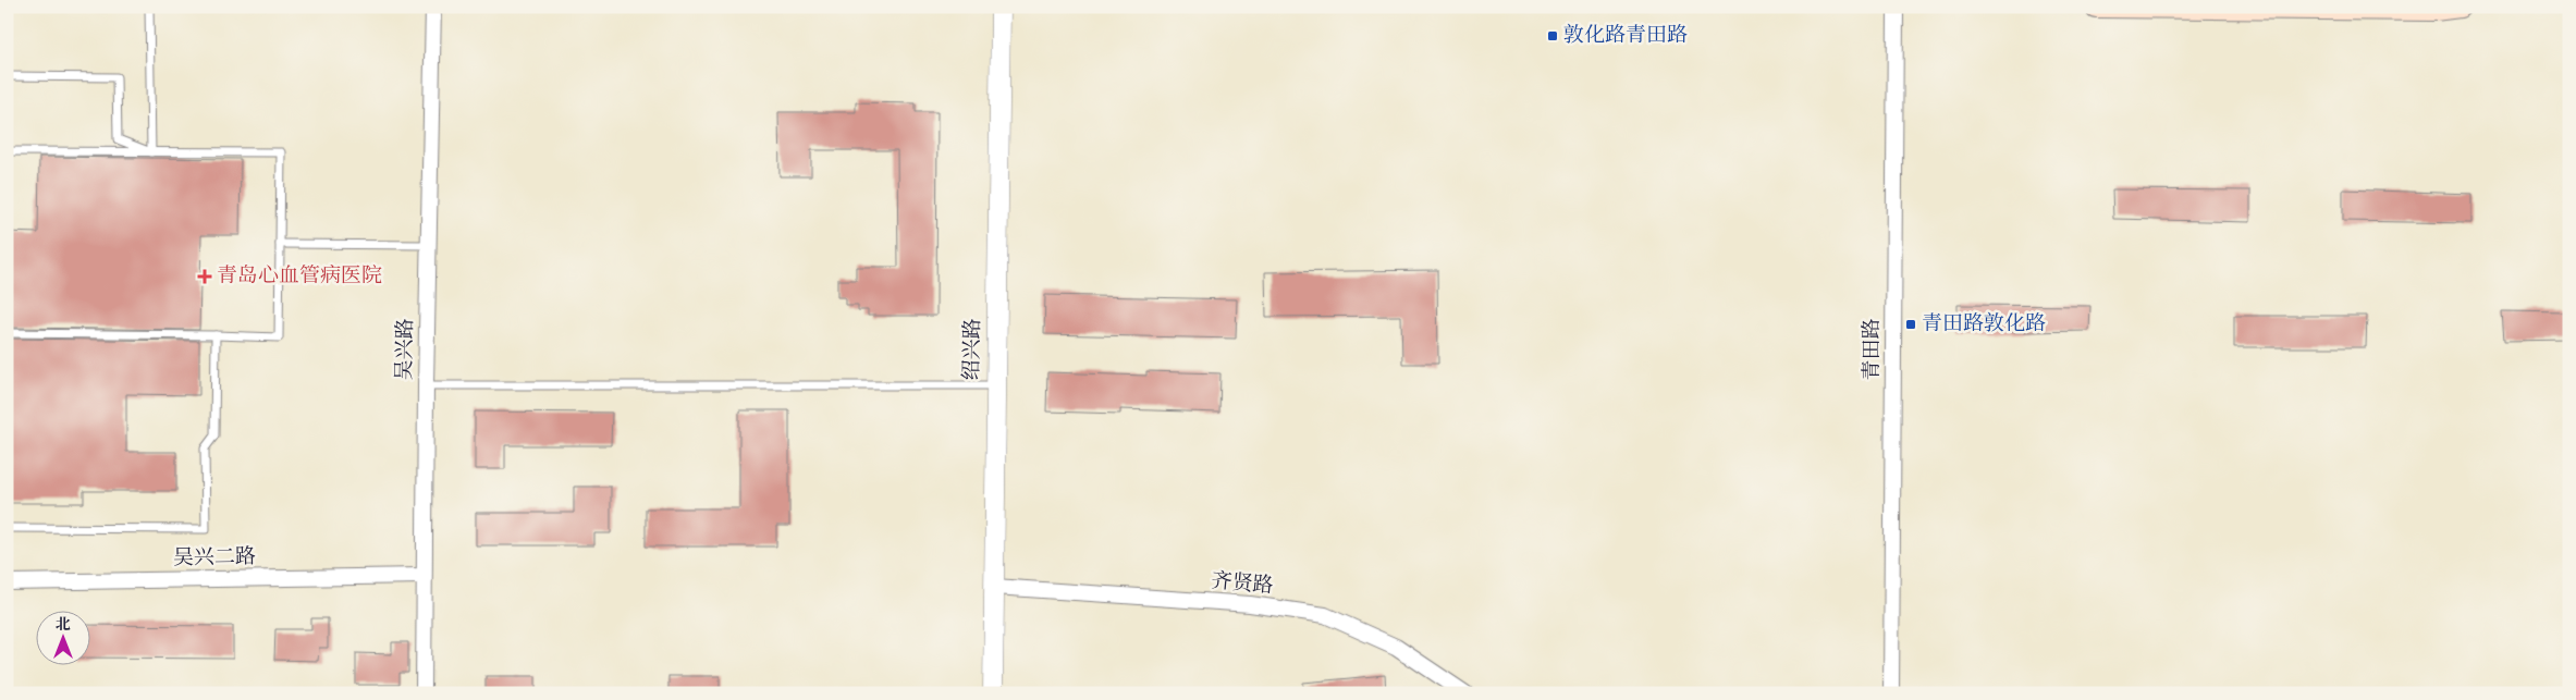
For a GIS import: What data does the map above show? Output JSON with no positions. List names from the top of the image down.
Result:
{
  "streets": {
    "street": [
      "吴兴路",
      "绍兴路",
      "青田路",
      "吴兴二路",
      "齐贤路"
    ]
  },
  "crossings": [
    ["吴兴路", "吴兴二路"],
    ["绍兴路", "齐贤路"]
  ],
  "places": {
    "transit": ["敦化路青田路", "青田路敦化路"],
    "health": ["青岛心血管病医院"]
  },
  "north": "top"
}
